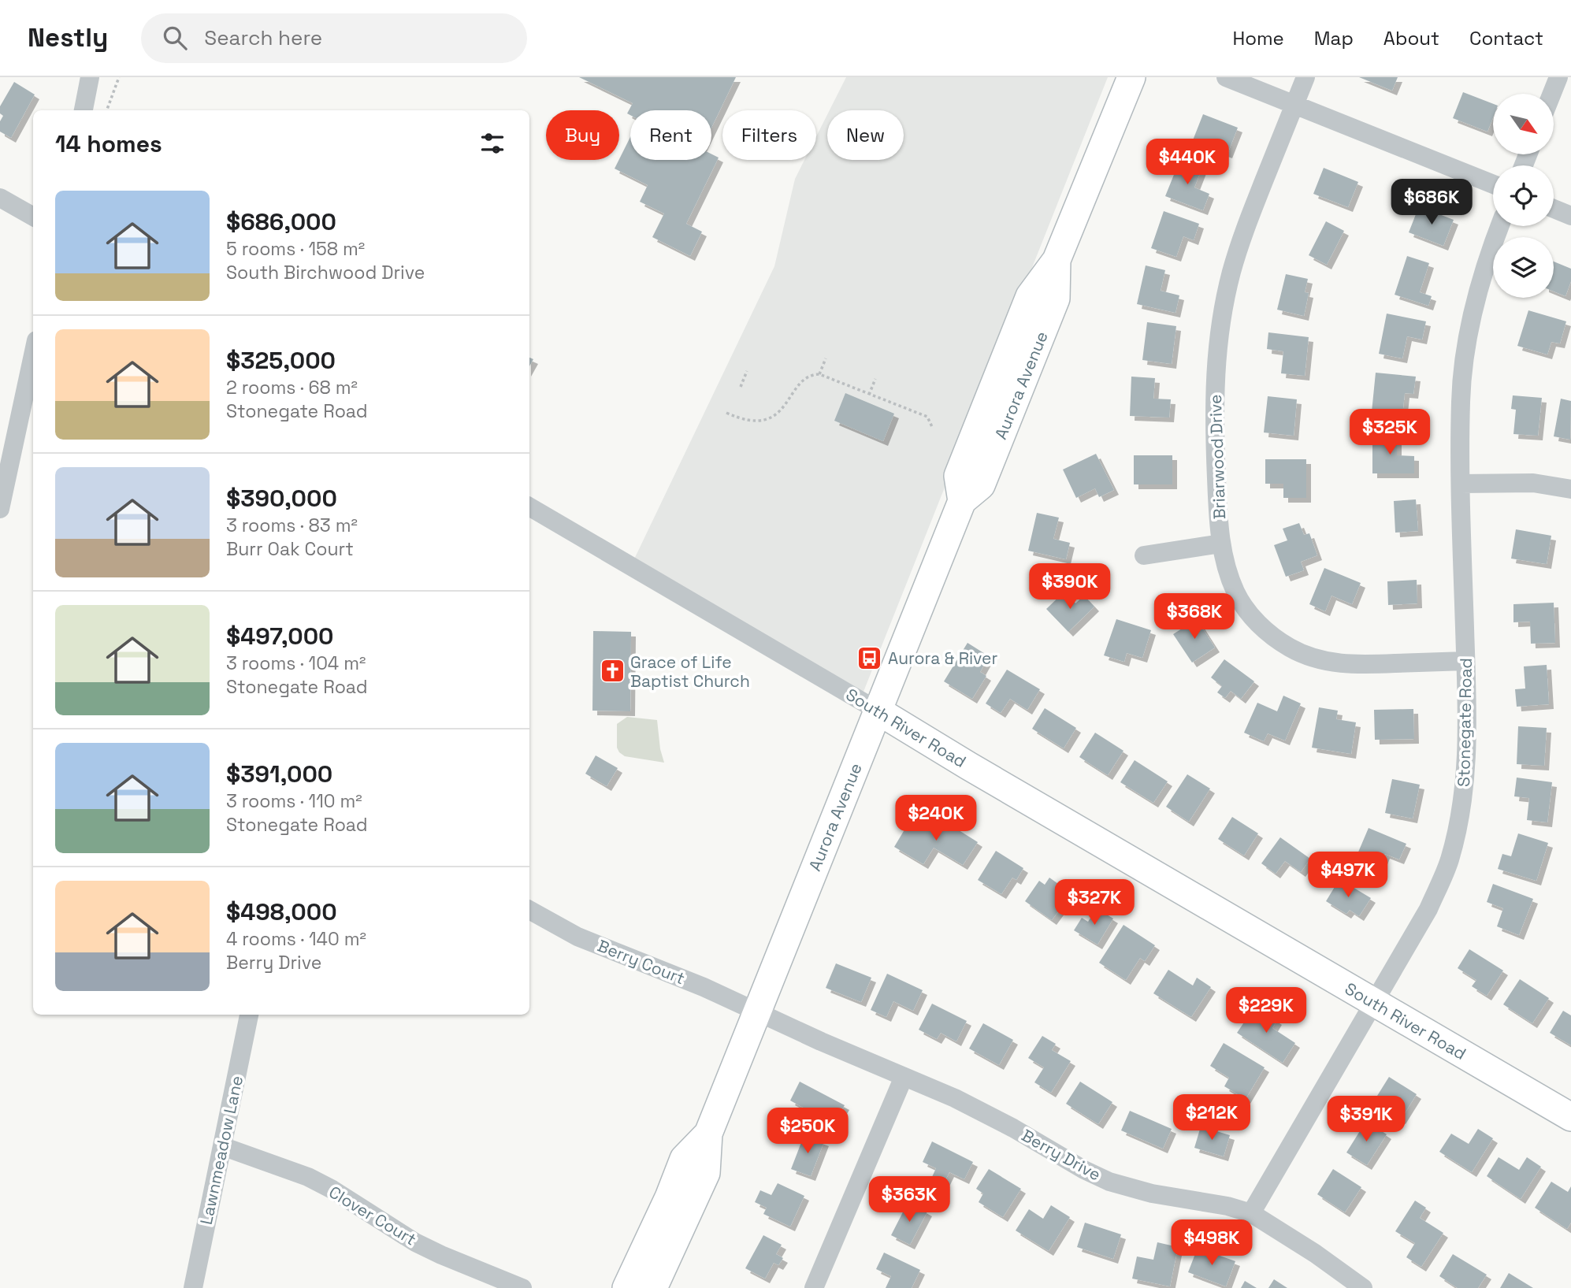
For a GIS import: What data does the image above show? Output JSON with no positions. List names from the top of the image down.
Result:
{
  "streets": {
    "main road": ["Aurora Avenue", "South River Road"],
    "street": [
      "Briarwood Drive",
      "Stonegate Road",
      "Berry Court",
      "Lawnmeadow Lane",
      "Berry Drive",
      "Clover Court"
    ]
  },
  "crossings": [
    ["Aurora Avenue", "South River Road"],
    ["Aurora Avenue", "Berry Court"],
    ["Aurora Avenue", "Berry Drive"],
    ["Briarwood Drive", "Stonegate Road"],
    ["Stonegate Road", "South River Road"],
    ["Stonegate Road", "Berry Drive"],
    ["Berry Court", "Berry Drive"],
    ["Lawnmeadow Lane", "Clover Court"]
  ],
  "places": {
    "bus stop": ["Aurora & River"],
    "church": ["Grace of Life Baptist Church"]
  },
  "north": "bottom right",
  "page": {
    "header": "Nestly",
    "search": "Search here",
    "nav": [
      "Home",
      "Map",
      "About",
      "Contact"
    ],
    "chip": [
      "Buy",
      "Rent",
      "Filters",
      "New"
    ],
    "heading": "14 homes",
    "price": [
      "$440K",
      "$686K",
      "$325K",
      "$390K",
      "$368K",
      "$240K",
      "$497K",
      "$327K",
      "$229K",
      "$212K",
      "$391K",
      "$250K",
      "$363K",
      "$498K"
    ],
    "list": [
      {
        "name": "$686,000",
        "note": "5 rooms · 158 m² · South Birchwood Drive"
      },
      {
        "name": "$325,000",
        "note": "2 rooms · 68 m² · Stonegate Road"
      },
      {
        "name": "$390,000",
        "note": "3 rooms · 83 m² · Burr Oak Court"
      },
      {
        "name": "$497,000",
        "note": "3 rooms · 104 m² · Stonegate Road"
      },
      {
        "name": "$391,000",
        "note": "3 rooms · 110 m² · Stonegate Road"
      },
      {
        "name": "$498,000",
        "note": "4 rooms · 140 m² · Berry Drive"
      }
    ]
  }
}
